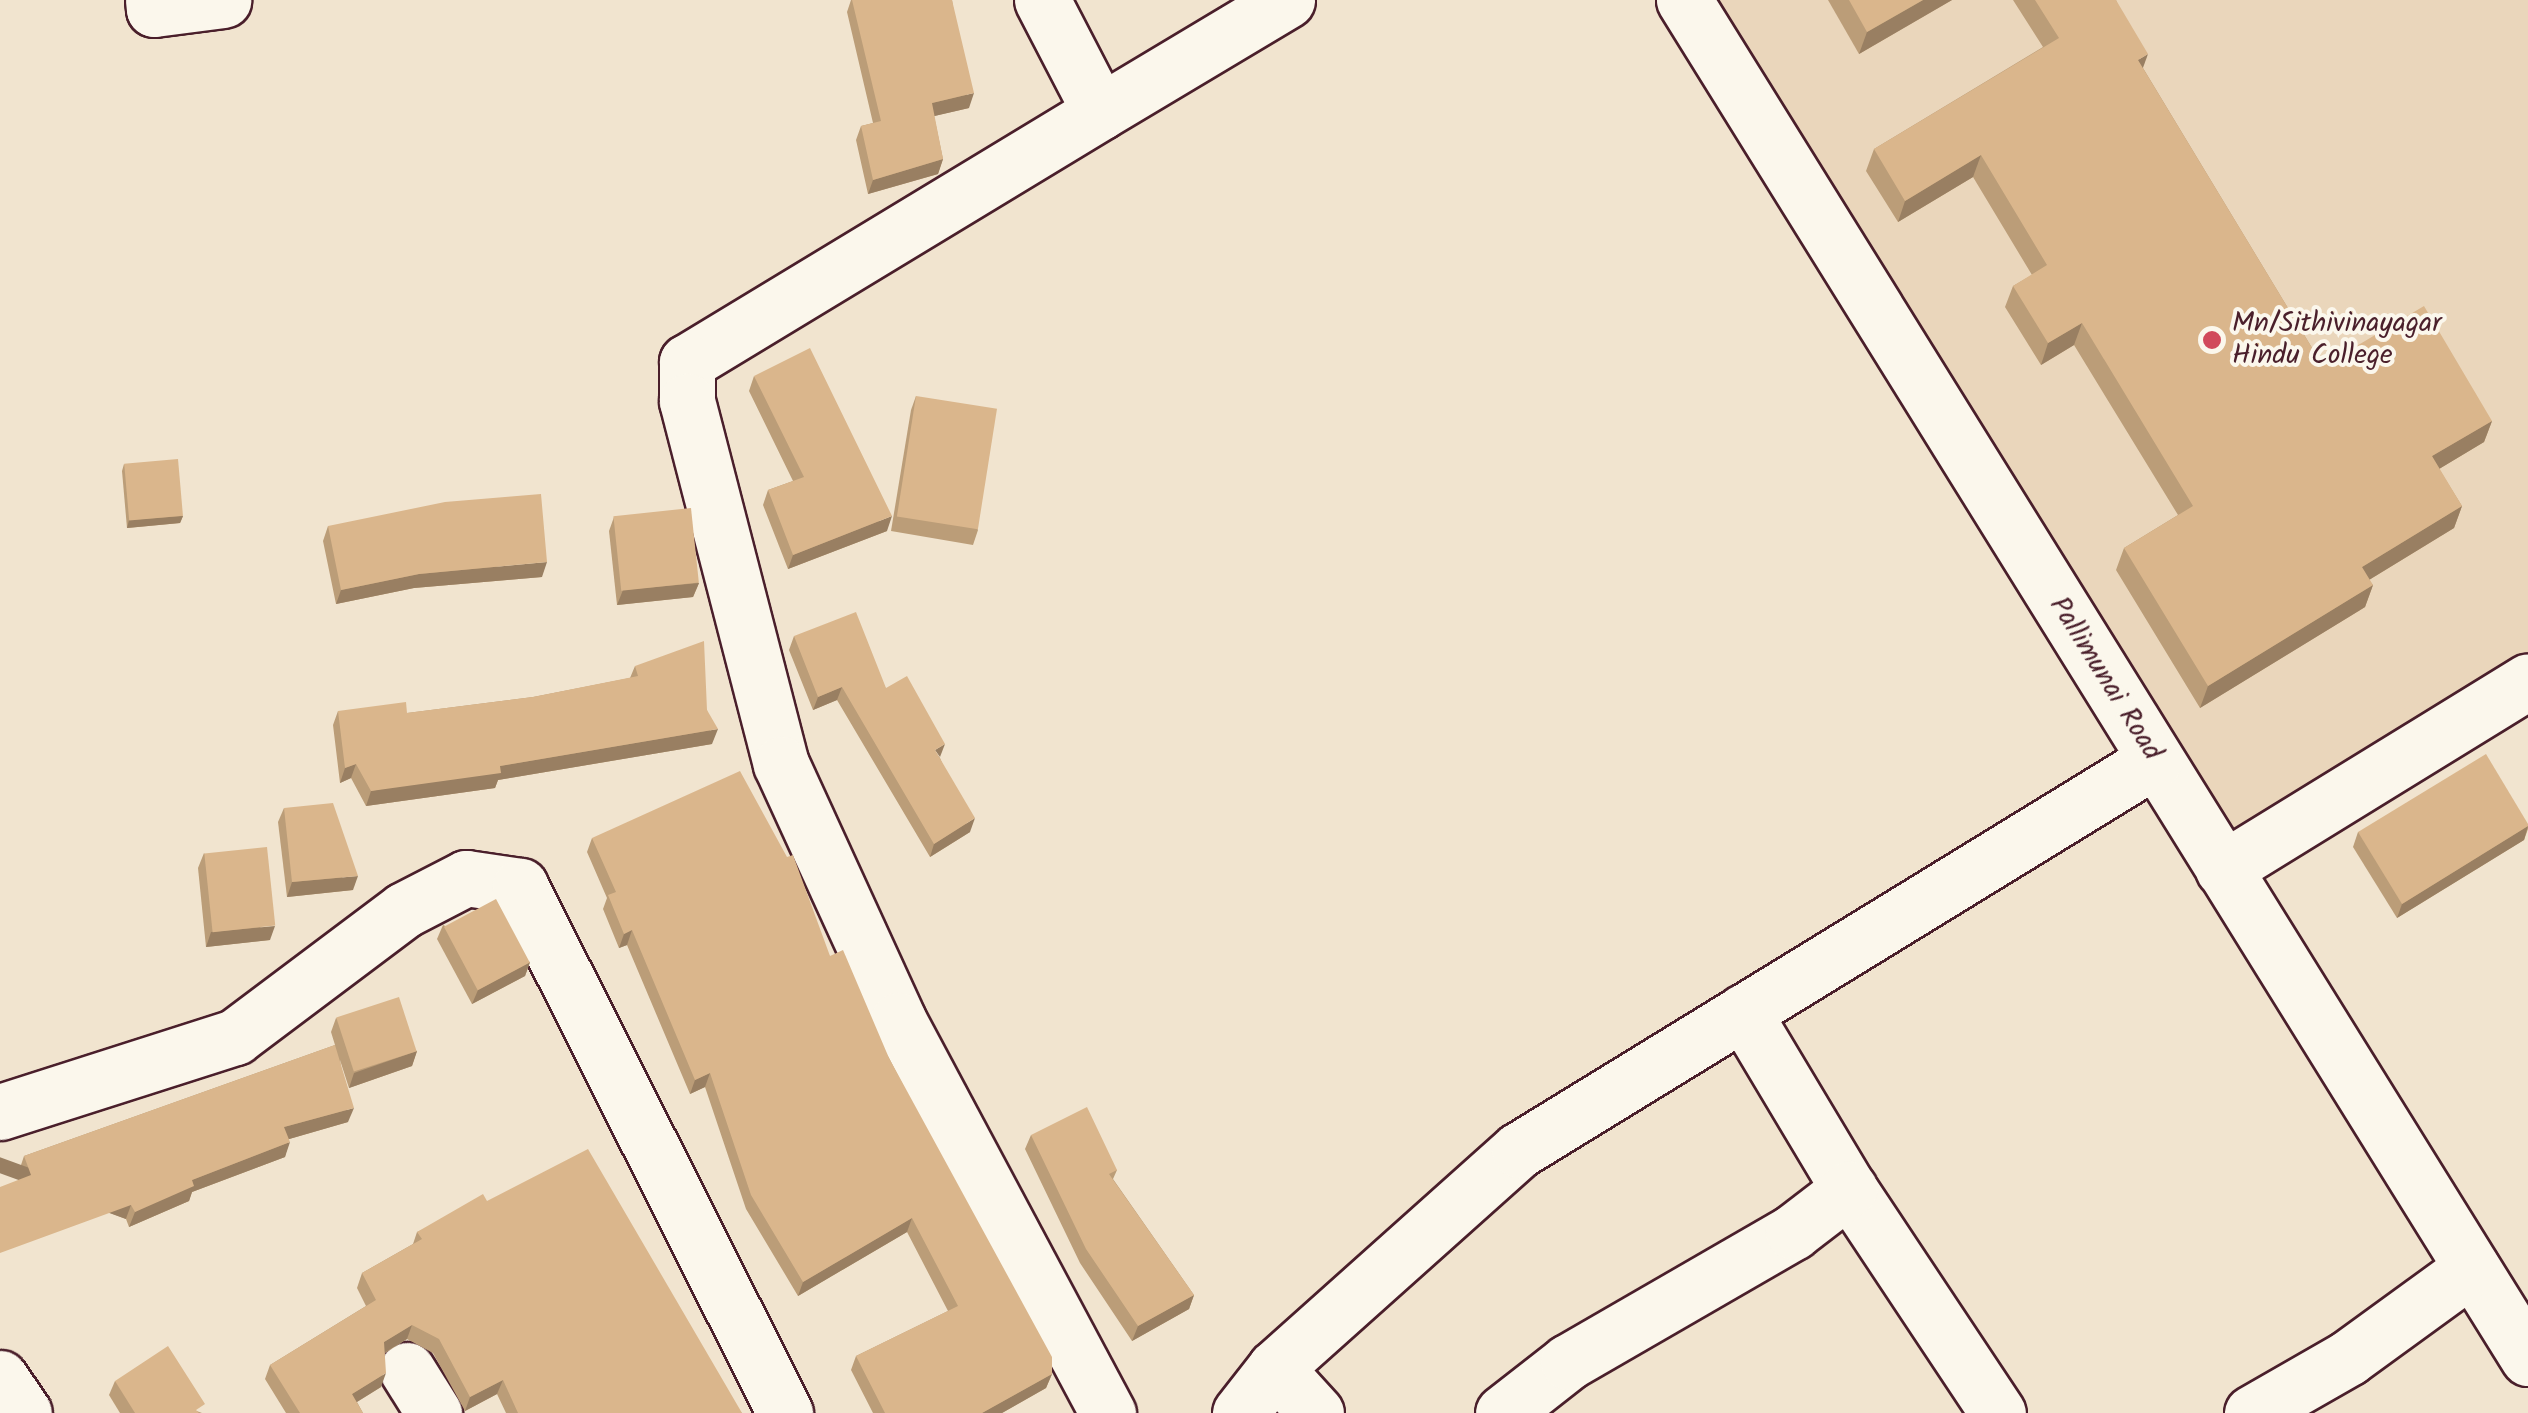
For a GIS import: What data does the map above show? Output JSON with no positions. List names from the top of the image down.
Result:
{
  "streets": {
    "street": ["Pallimunai Road"]
  },
  "places": ["Mn/Sithivinayagar Hindu College"]
}
